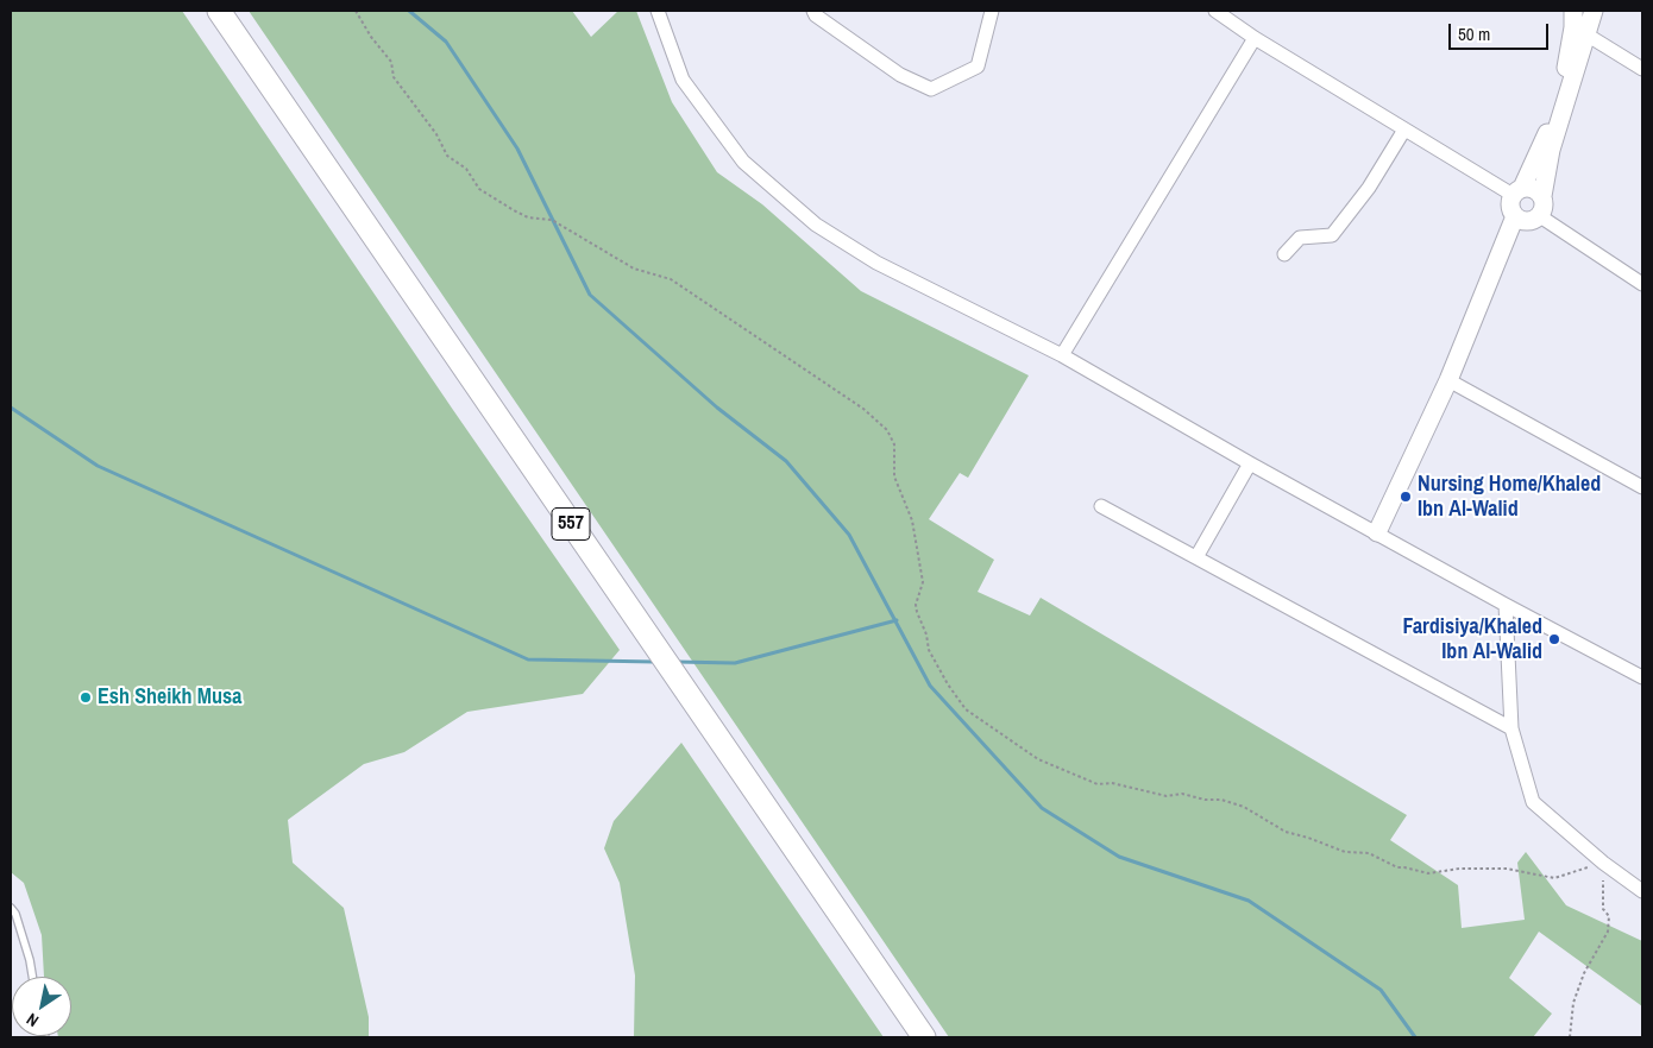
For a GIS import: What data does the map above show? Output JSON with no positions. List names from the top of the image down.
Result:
{
  "streets": {
    "main road": ["557"]
  },
  "places": ["Nursing Home/Khaled Ibn Al-Walid", "Fardisiya/Khaled Ibn Al-Walid", "Esh Sheikh Musa"],
  "scale_bar": "50 m",
  "north": "bottom left"
}
